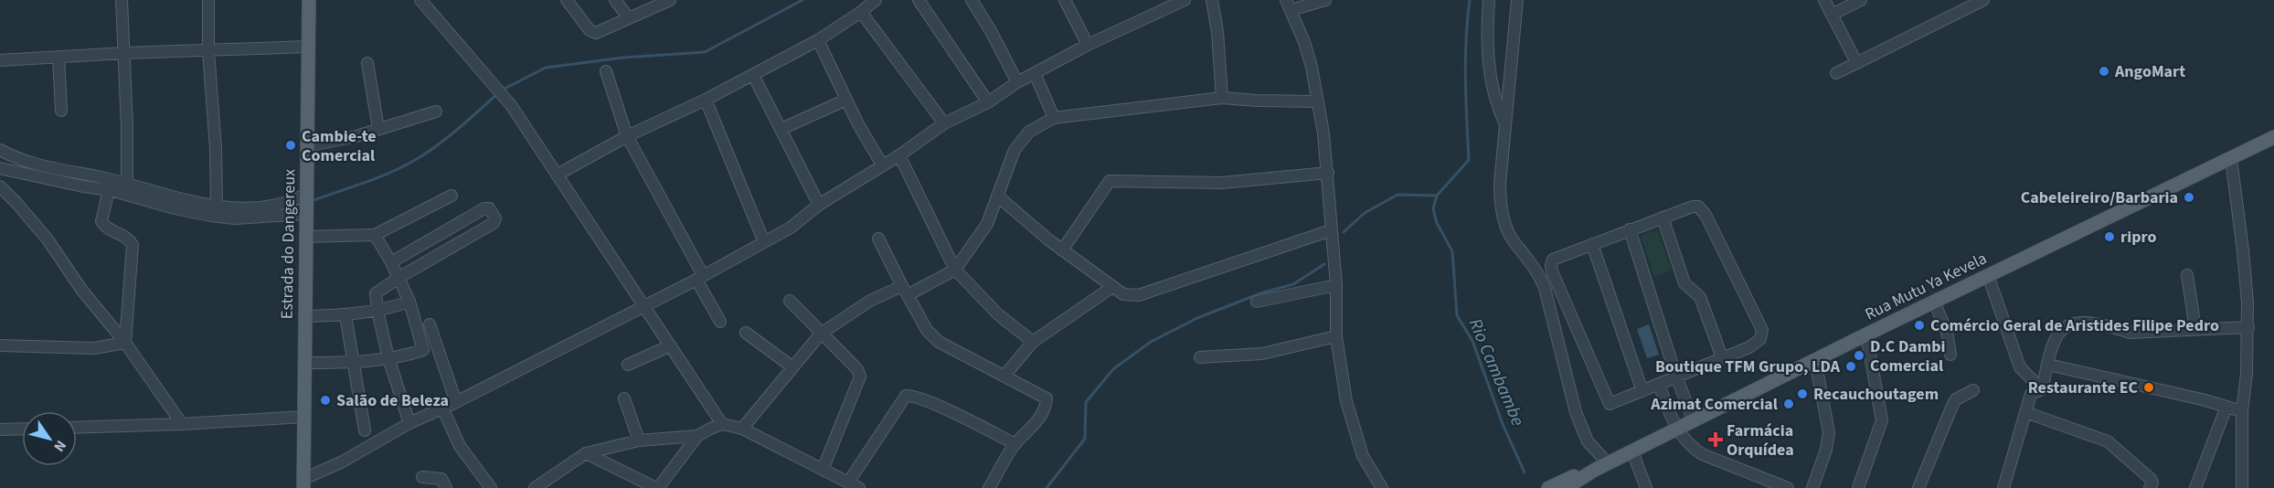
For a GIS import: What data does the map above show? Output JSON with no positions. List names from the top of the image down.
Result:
{
  "streets": {
    "main road": ["Estrada do Dangereux", "Rua Mutu Ya Kevela"]
  },
  "water": ["Rio Cambambe"],
  "places": {
    "other": [
      "AngoMart",
      "Cambie-te Comercial",
      "Cabeleireiro/Barbaria",
      "ripro",
      "Comércio Geral de Aristides Filipe Pedro",
      "D.C Dambi Comercial",
      "Boutique TFM Grupo, LDA",
      "Restaurante EC",
      "Recauchoutagem",
      "Salão de Beleza",
      "Azimat Comercial"
    ],
    "health": ["Farmácia Orquídea"]
  },
  "north": "bottom right"
}
